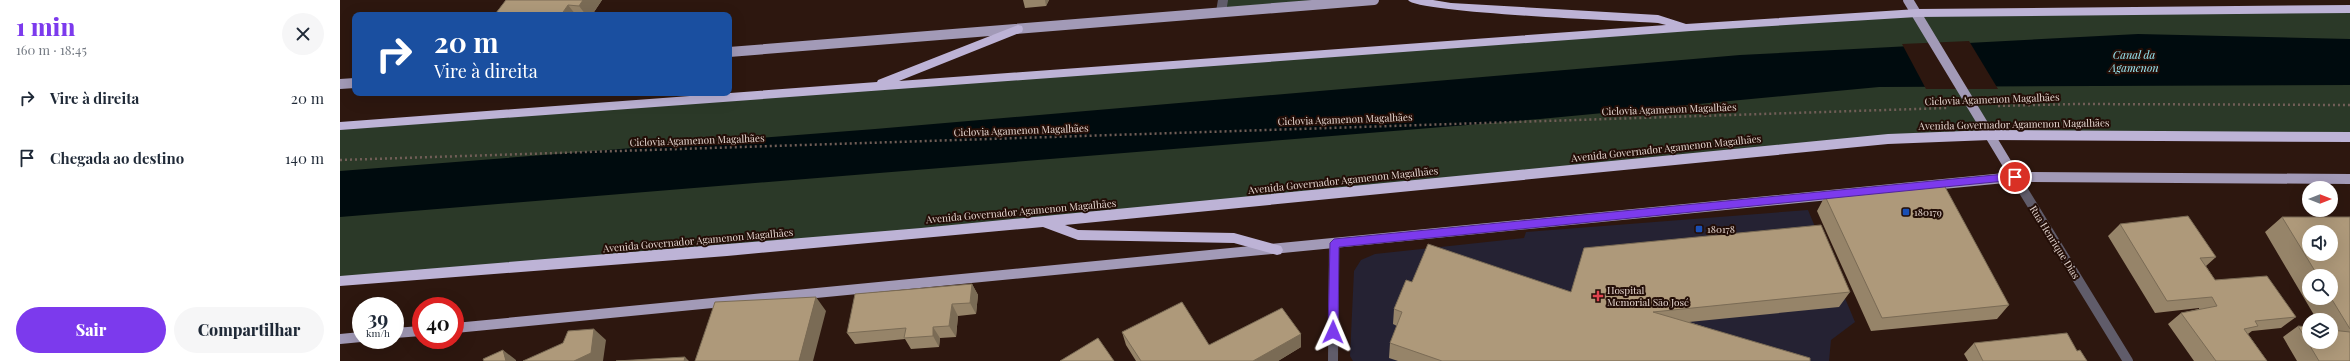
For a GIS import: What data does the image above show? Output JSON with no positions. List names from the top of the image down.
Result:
{
  "streets": {
    "highway": ["Avenida Governador Agamenon Magalhães"],
    "main road": ["Rua Henrique Dias"],
    "path": ["Ciclovia Agamenon Magalhães"]
  },
  "crossings": [
    ["Avenida Governador Agamenon Magalhães", "Rua Henrique Dias"]
  ],
  "water": ["Canal da Agamenon"],
  "places": {
    "transit": ["180179", "180178"],
    "health": ["Hospital Memorial São José"]
  },
  "north": "right",
  "page": {
    "heading": ["1 min", "160 m · 18:45"],
    "turn": ["20 m", "Vire à direita"],
    "list": [
      {
        "name": "Vire à direita",
        "value": "20 m"
      },
      {
        "name": "Chegada ao destino",
        "value": "140 m"
      }
    ],
    "speed": "39 km/h",
    "limit": "40",
    "buttons": ["Sair", "Compartilhar"]
  }
}
